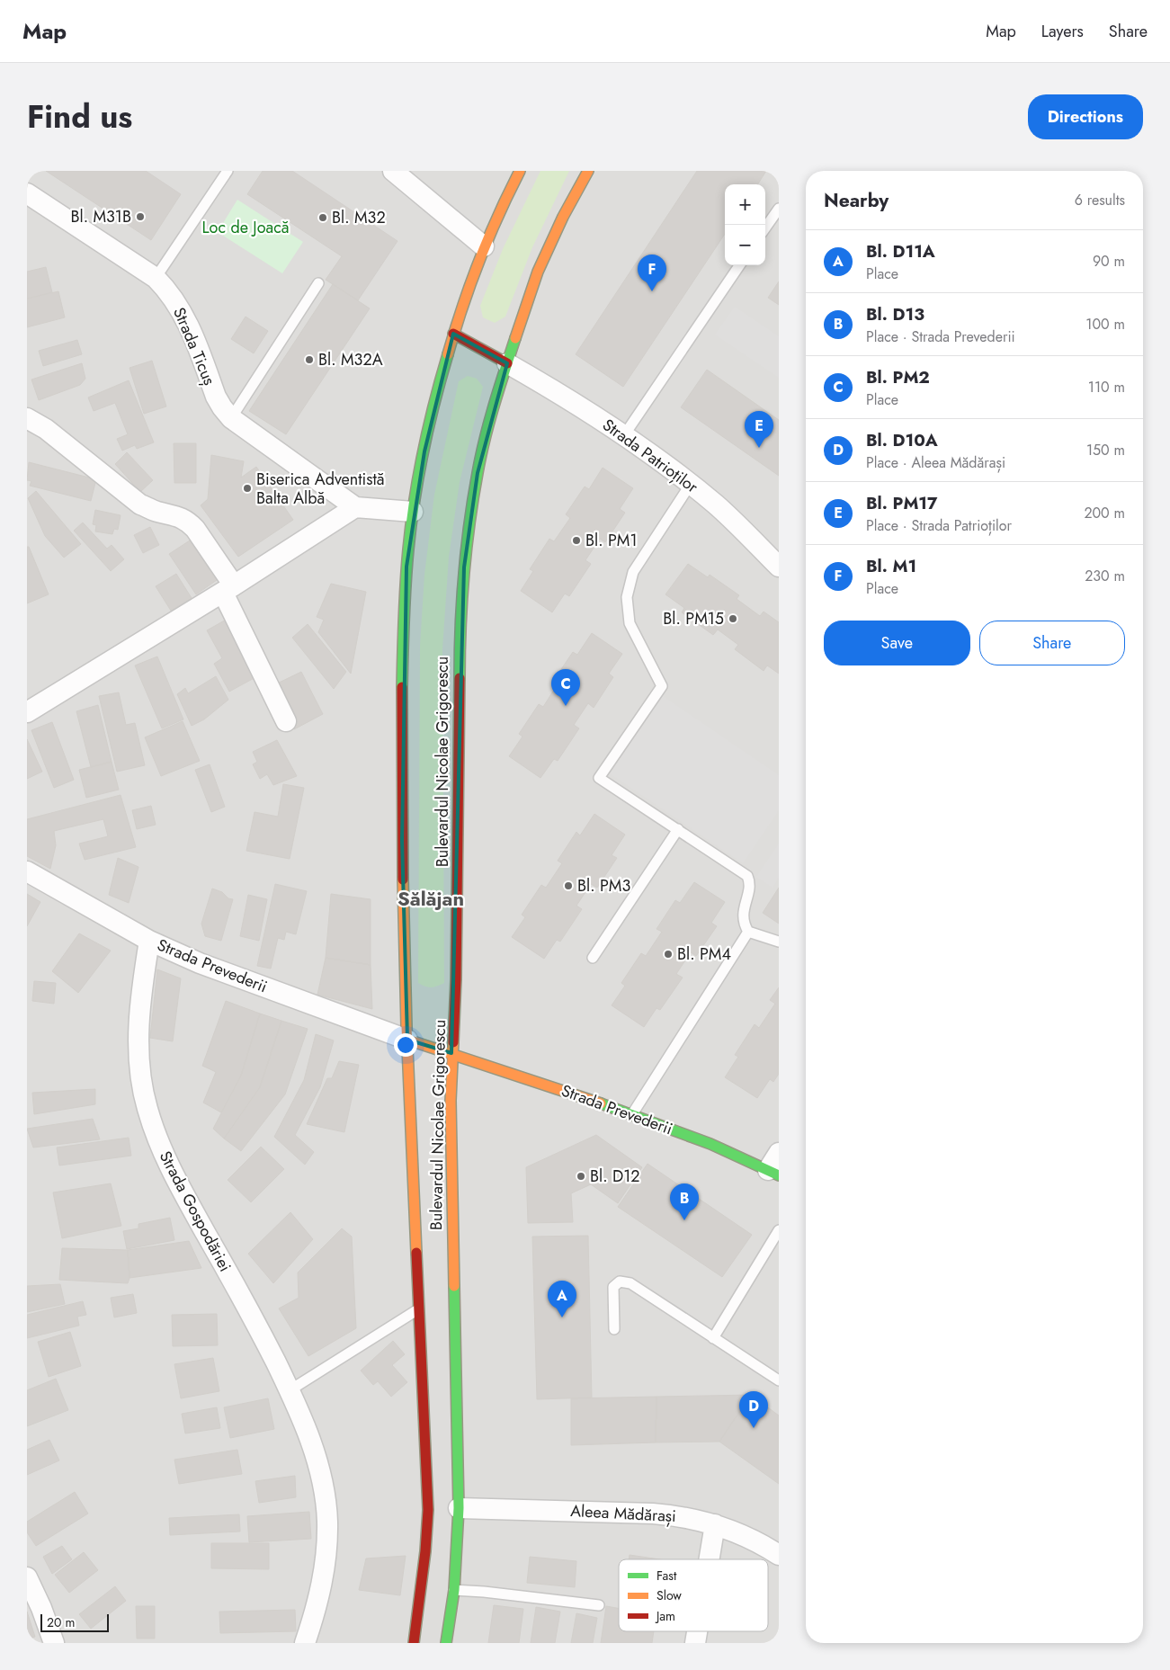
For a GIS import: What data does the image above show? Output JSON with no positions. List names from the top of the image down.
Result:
{
  "streets": {
    "main road": ["Bulevardul Nicolae Grigorescu", "Strada Prevederii"],
    "street": [
      "Strada Ticuș",
      "Strada Patrioților",
      "Strada Gospodăriei",
      "Aleea Mădărași"
    ]
  },
  "crossings": [
    ["Strada Patrioților", "Bulevardul Nicolae Grigorescu"],
    ["Bulevardul Nicolae Grigorescu", "Strada Prevederii"],
    ["Bulevardul Nicolae Grigorescu", "Aleea Mădărași"],
    ["Strada Prevederii", "Strada Gospodăriei"]
  ],
  "districts": ["Sălăjan"],
  "parks": ["Loc de Joacă"],
  "places": [
    "Bl. M31B",
    "Bl. M32",
    "Bl. M32A",
    "Biserica Adventistă Balta Albă",
    "Bl. PM1",
    "Bl. PM15",
    "Bl. PM3",
    "Bl. PM4",
    "Bl. D12"
  ],
  "legend": ["Fast", "Slow", "Jam"],
  "scale_bar": "20 m",
  "page": {
    "header": "Map",
    "nav": ["Map", "Layers", "Share"],
    "title": "Find us",
    "buttons": [
      "Directions",
      ["Save", "Share"]
    ],
    "heading": ["Nearby", "6 results"],
    "map_buttons": ["+", "−"],
    "list": [
      {
        "mark": "A",
        "name": "Bl. D11A",
        "note": "Place",
        "value": "90 m"
      },
      {
        "mark": "B",
        "name": "Bl. D13",
        "note": "Place · Strada Prevederii",
        "value": "100 m"
      },
      {
        "mark": "C",
        "name": "Bl. PM2",
        "note": "Place",
        "value": "110 m"
      },
      {
        "mark": "D",
        "name": "Bl. D10A",
        "note": "Place · Aleea Mădărași",
        "value": "150 m"
      },
      {
        "mark": "E",
        "name": "Bl. PM17",
        "note": "Place · Strada Patrioților",
        "value": "200 m"
      },
      {
        "mark": "F",
        "name": "Bl. M1",
        "note": "Place",
        "value": "230 m"
      }
    ],
    "pins": [
      "F",
      "E",
      "C",
      "B",
      "A",
      "D"
    ],
    "scale": "20 m"
  }
}
